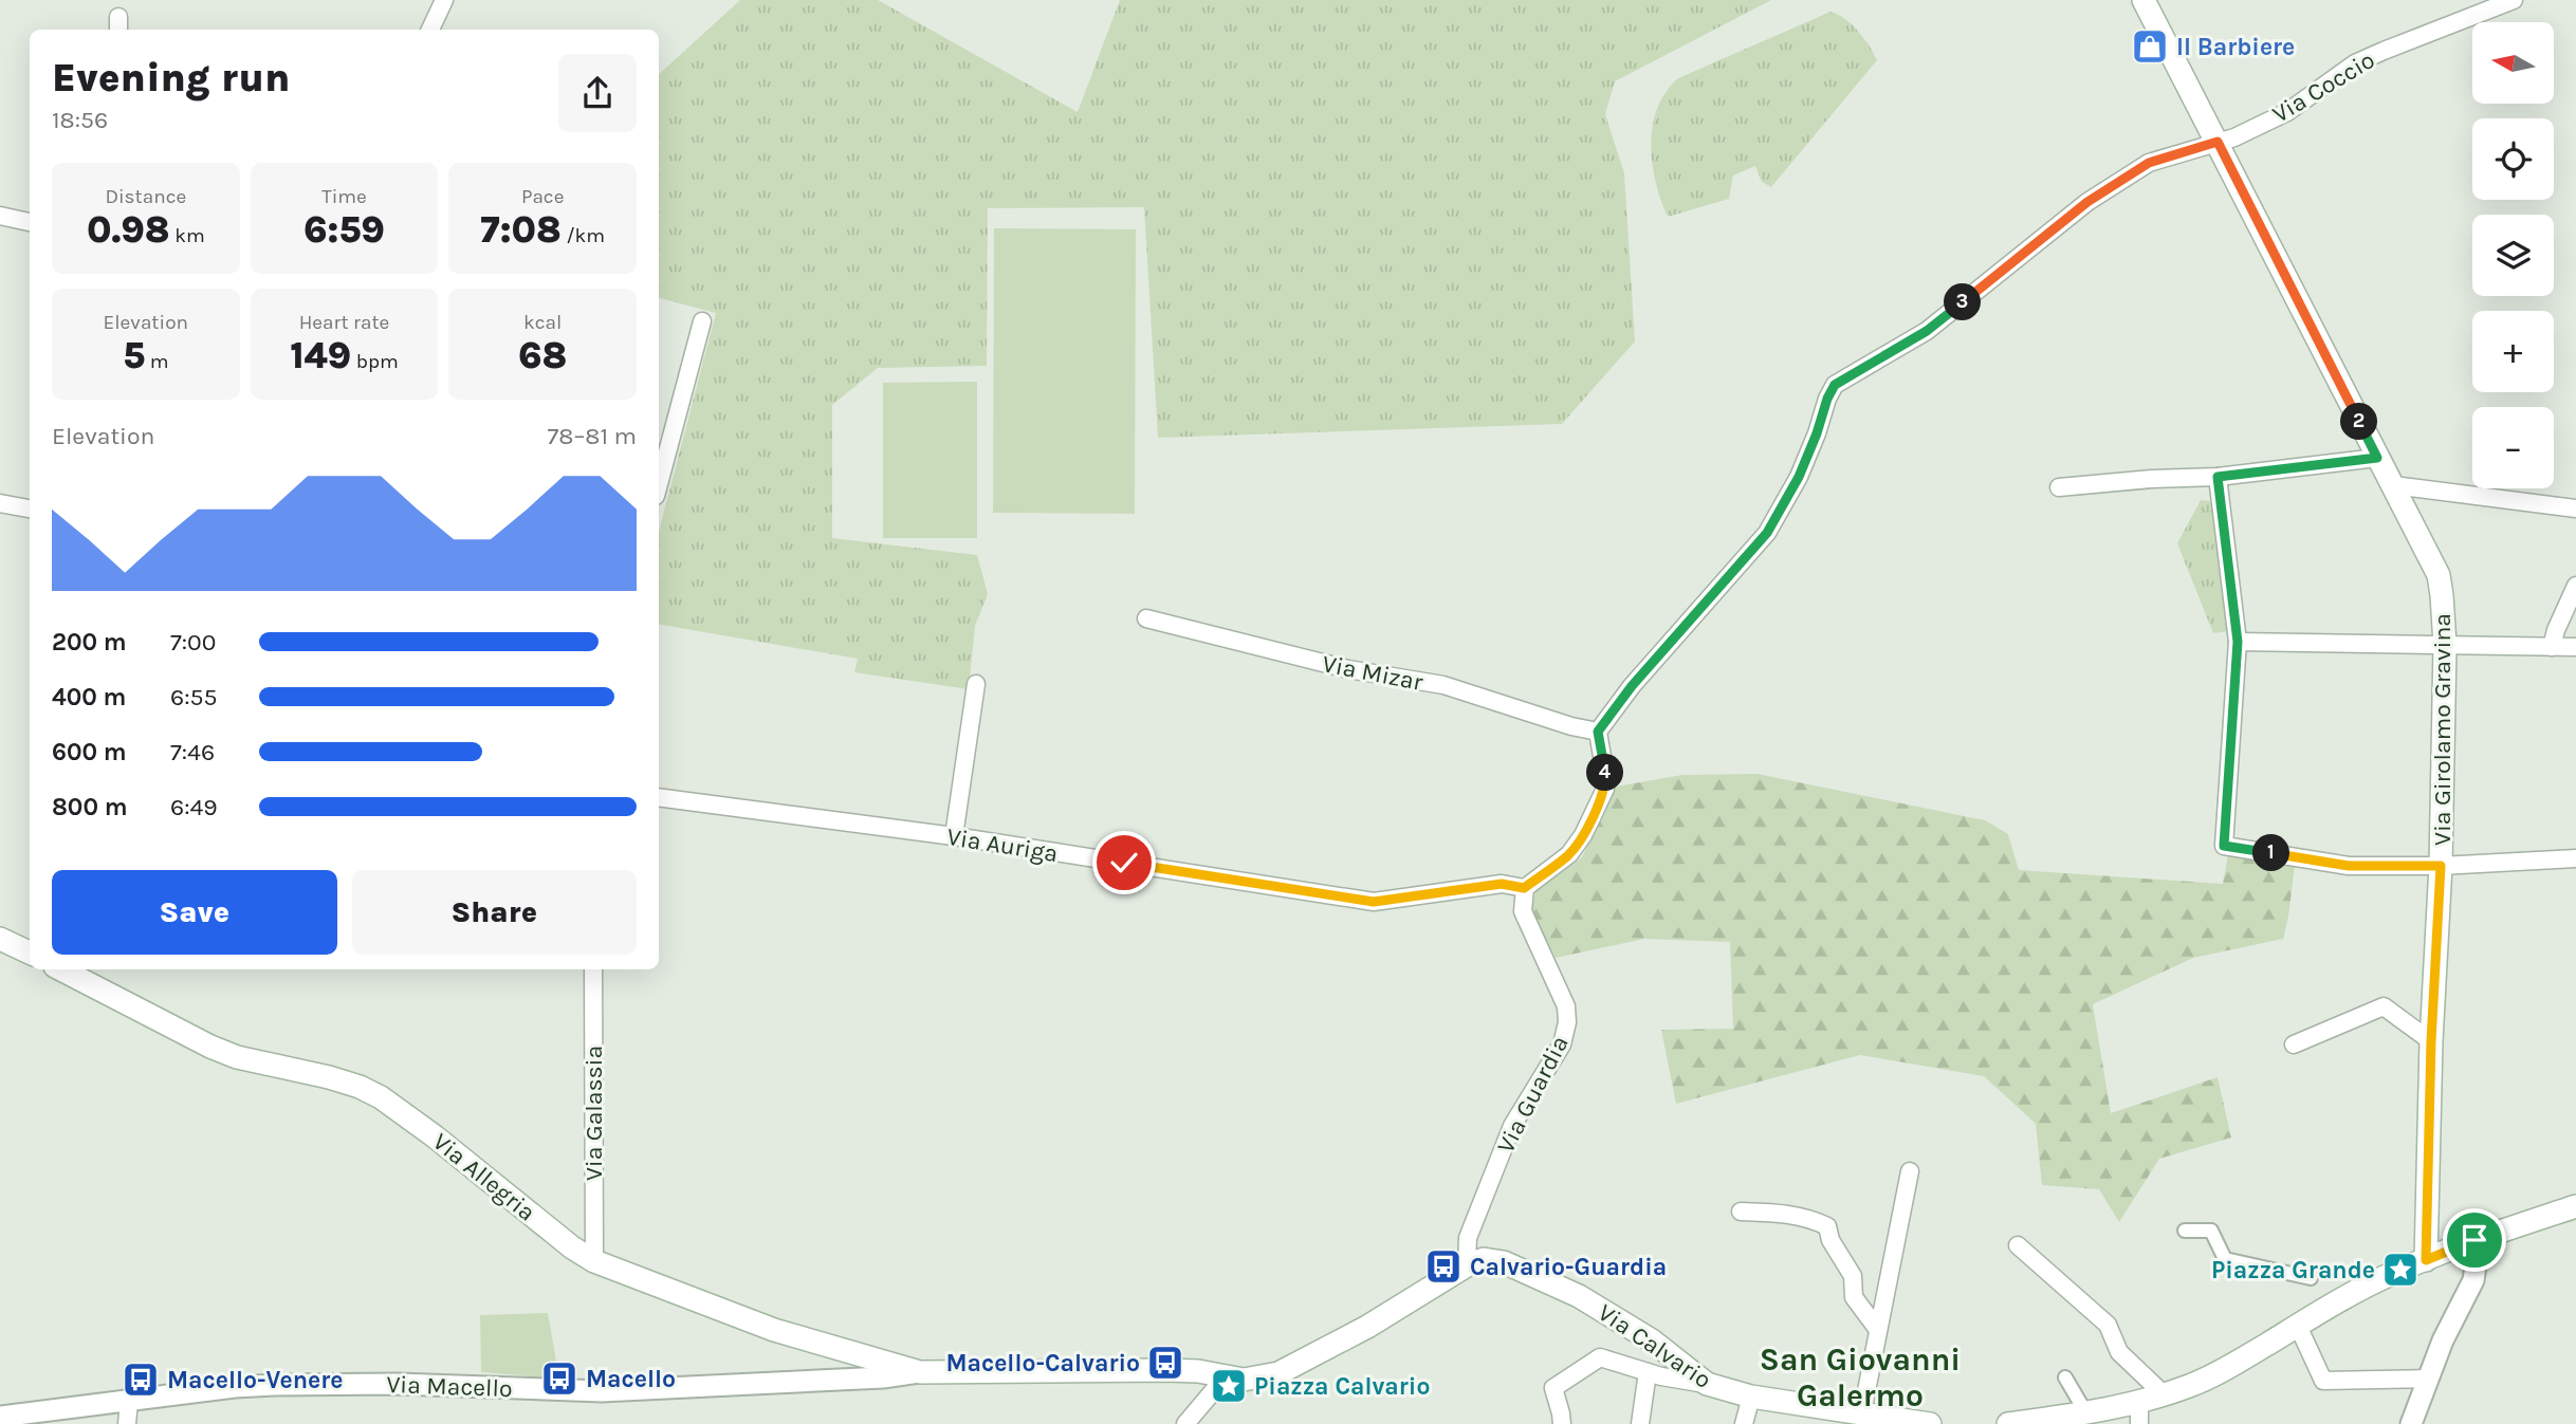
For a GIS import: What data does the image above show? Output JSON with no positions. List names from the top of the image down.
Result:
{
  "streets": {
    "main road": [
      "Via Girolamo Gravina",
      "Via Allegria",
      "Via Calvario",
      "Via Macello"
    ],
    "street": [
      "Via Coccio",
      "Via Mizar",
      "Via Auriga",
      "Via Guardia",
      "Via Galassia"
    ]
  },
  "crossings": [
    ["Via Coccio", "Via Girolamo Gravina"],
    ["Via Auriga", "Via Guardia"],
    ["Via Guardia", "Via Calvario"],
    ["Via Guardia", "Via Macello"],
    ["Via Galassia", "Via Allegria"],
    ["Via Allegria", "Via Macello"],
    ["Via Calvario", "Via Macello"]
  ],
  "districts": ["San Giovanni Galermo"],
  "places": {
    "shop": ["Il Barbiere"],
    "bus stop": [
      "Calvario-Guardia",
      "Macello-Calvario",
      "Macello",
      "Macello-Venere"
    ],
    "place": ["Piazza Grande", "Piazza Calvario"]
  },
  "north": "left",
  "page": {
    "map_buttons": ["+", "−"],
    "heading": ["Evening run", "18:56"],
    "stats": [
      ["Distance", "0.98 km"],
      ["Time", "6:59"],
      ["Pace", "7:08 /km"],
      ["Elevation", "5 m"],
      ["Heart rate", "149 bpm"],
      ["kcal", "68"]
    ],
    "pins": [
      "3",
      "2",
      "4",
      "1"
    ],
    "chart": ["Elevation", "78–81 m"],
    "list": [
      {
        "name": "200 m",
        "note": "7:00"
      },
      {
        "name": "400 m",
        "note": "6:55"
      },
      {
        "name": "600 m",
        "note": "7:46"
      },
      {
        "name": "800 m",
        "note": "6:49"
      }
    ],
    "buttons": ["Save", "Share"]
  }
}
